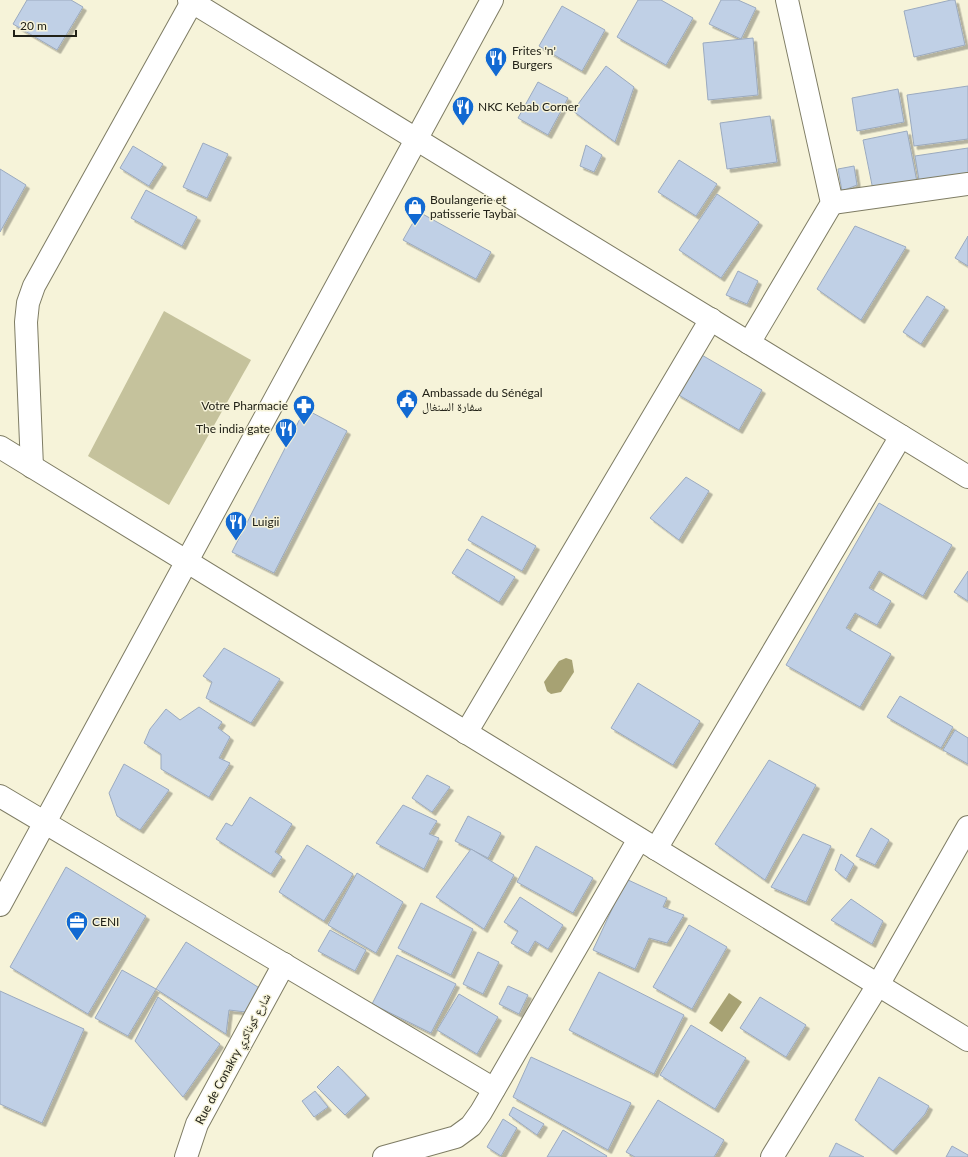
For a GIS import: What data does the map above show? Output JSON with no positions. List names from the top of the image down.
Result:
{
  "streets": {
    "street": ["Rue de Conakry شارع كوناكري"]
  },
  "places": {
    "restaurant": [
      "Frites 'n' Burgers",
      "NKC Kebab Corner",
      "The india gate",
      "Luigii"
    ],
    "shop": ["Boulangerie et patisserie Taybai"],
    "public building": ["Ambassade du Sénégal سفارة السنغال"],
    "pharmacy": ["Votre Pharmacie"],
    "office": ["CENI"]
  },
  "scale_bar": "20 m"
}
